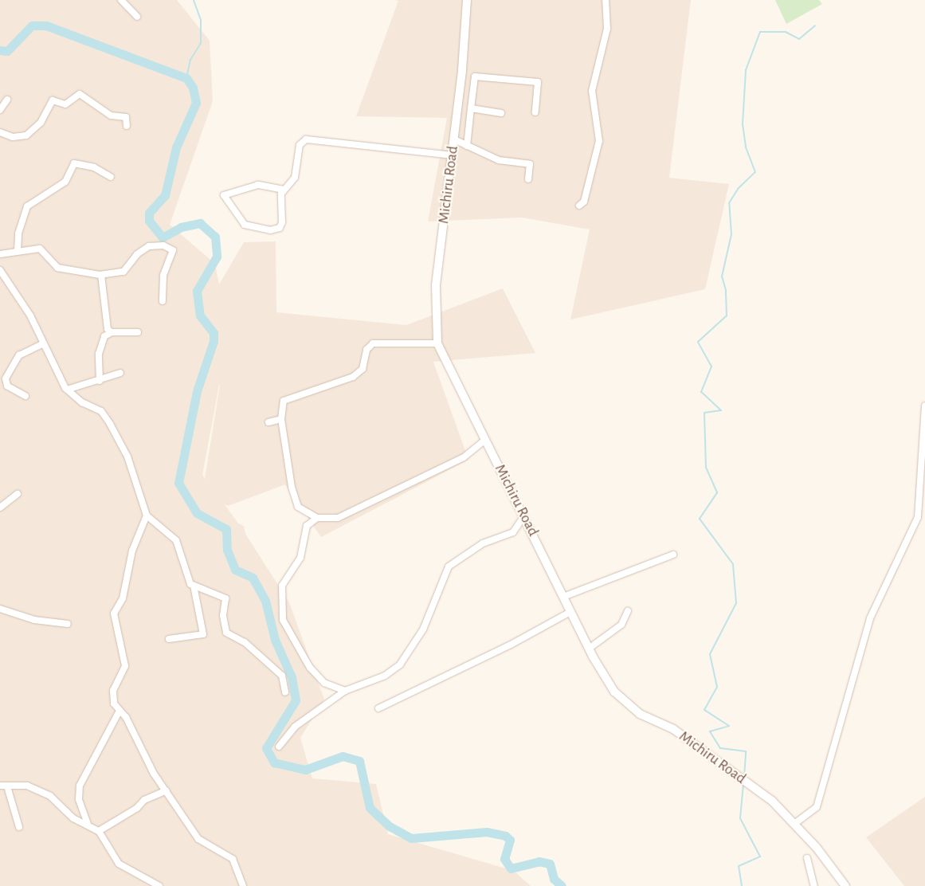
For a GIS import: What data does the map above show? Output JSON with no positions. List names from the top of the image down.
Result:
{
  "streets": {
    "street": ["Michiru Road"]
  }
}
